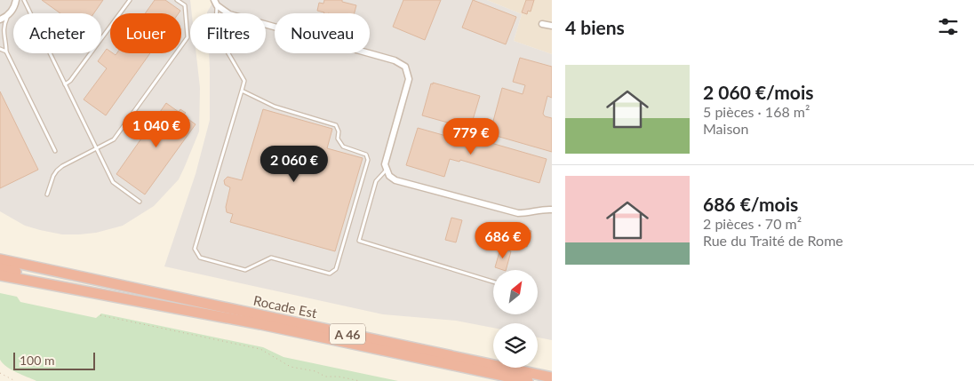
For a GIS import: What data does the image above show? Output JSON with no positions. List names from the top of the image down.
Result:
{
  "streets": {
    "highway": ["Rocade Est", "A 46"]
  },
  "crossings": [
    ["Rocade Est", "A 46"]
  ],
  "scale_bar": "100 m",
  "north": "top right",
  "page": {
    "heading": "4 biens",
    "chip": [
      "Acheter",
      "Louer",
      "Filtres",
      "Nouveau"
    ],
    "list": [
      {
        "name": "2 060 €/mois",
        "note": "5 pièces · 168 m² · Maison"
      },
      {
        "name": "686 €/mois",
        "note": "2 pièces · 70 m² · Rue du Traité de Rome"
      }
    ],
    "price": [
      "1 040 €",
      "779 €",
      "2 060 €",
      "686 €"
    ],
    "scale": "100 m"
  }
}
